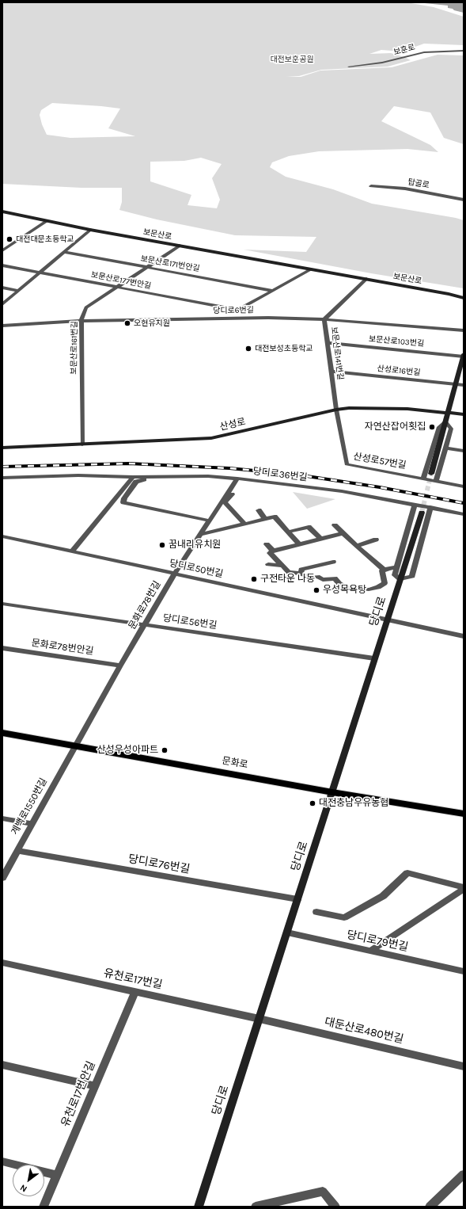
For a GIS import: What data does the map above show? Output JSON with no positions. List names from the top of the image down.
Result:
{
  "streets": {
    "main road": [
      "보문산로",
      "산성로",
      "당디로",
      "문화로"
    ],
    "street": [
      "보훈로",
      "탑골로",
      "보문산로171번안길",
      "보문산로177번안길",
      "당디로6번길",
      "보문산로103번길",
      "보문산로161번길",
      "보문산로141번길",
      "산성로16번길",
      "산성로57번길",
      "당디로36번길",
      "당디로50번길",
      "문화로78번길",
      "당디로56번길",
      "문화로78번안길",
      "계백로1550번길",
      "당디로76번길",
      "당디로79번길",
      "유천로17번길",
      "대둔산로480번길",
      "유천로17번안길"
    ]
  },
  "crossings": [
    ["보문산로", "보문산로161번길"],
    ["보문산로", "보문산로141번길"],
    ["보문산로171번안길", "보문산로161번길"],
    ["보문산로177번안길", "보문산로161번길"],
    ["당디로6번길", "보문산로161번길"],
    ["당디로6번길", "보문산로141번길"],
    ["보문산로103번길", "보문산로141번길"],
    ["보문산로161번길", "산성로"],
    ["보문산로141번길", "산성로16번길"],
    ["보문산로141번길", "산성로"],
    ["보문산로141번길", "산성로57번길"],
    ["산성로", "산성로57번길"],
    ["당디로36번길", "문화로78번길"],
    ["당디로36번길", "당디로"],
    ["당디로50번길", "문화로78번길"],
    ["당디로50번길", "당디로"],
    ["문화로78번길", "당디로56번길"],
    ["문화로78번길", "문화로78번안길"],
    ["문화로78번길", "문화로"],
    ["문화로78번길", "계백로1550번길"],
    ["당디로", "당디로56번길"],
    ["당디로", "문화로"],
    ["당디로", "당디로76번길"],
    ["당디로", "당디로79번길"],
    ["당디로", "유천로17번길"],
    ["당디로", "대둔산로480번길"],
    ["문화로", "계백로1550번길"],
    ["계백로1550번길", "당디로76번길"],
    ["유천로17번길", "대둔산로480번길"],
    ["유천로17번길", "유천로17번안길"]
  ],
  "parks": ["대전보훈공원"],
  "places": [
    "대전대문초등학교",
    "오현유치원",
    "대전보성초등학교",
    "자연산잡어횟집",
    "꿈내리유치원",
    "구전타운 나동",
    "우성목욕탕",
    "산성우성아파트",
    "대전충남우유농협"
  ],
  "north": "bottom left"
}
